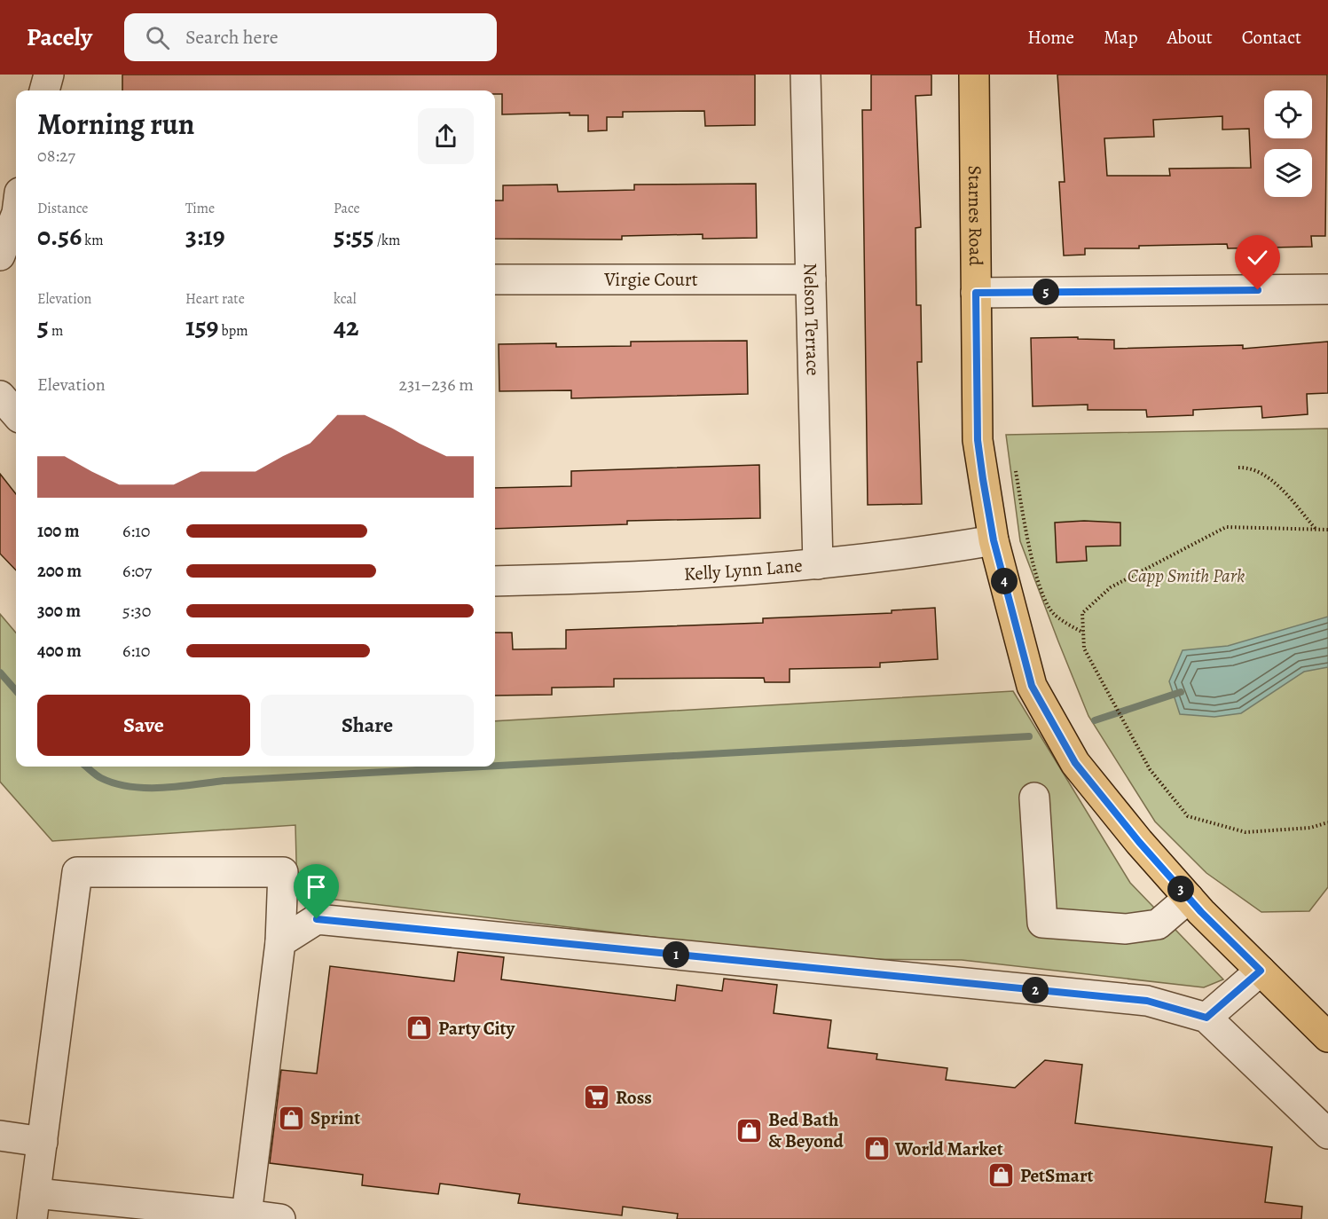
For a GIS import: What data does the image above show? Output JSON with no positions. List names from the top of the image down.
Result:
{
  "streets": {
    "main road": ["Starnes Road"],
    "street": ["Virgie Court", "Nelson Terrace", "Kelly Lynn Lane"]
  },
  "crossings": [
    ["Starnes Road", "Kelly Lynn Lane"],
    ["Virgie Court", "Nelson Terrace"],
    ["Nelson Terrace", "Kelly Lynn Lane"]
  ],
  "parks": ["Capp Smith Park"],
  "places": {
    "shop": [
      "Party City",
      "Sprint",
      "Bed Bath & Beyond",
      "World Market",
      "PetSmart"
    ],
    "supermarket": ["Ross"]
  },
  "page": {
    "header": "Pacely",
    "search": "Search here",
    "nav": [
      "Home",
      "Map",
      "About",
      "Contact"
    ],
    "heading": ["Morning run", "08:27"],
    "stats": [
      ["Distance", "0.56 km"],
      ["Time", "3:19"],
      ["Pace", "5:55 /km"],
      ["Elevation", "5 m"],
      ["Heart rate", "159 bpm"],
      ["kcal", "42"]
    ],
    "pins": [
      "5",
      "4",
      "3",
      "1",
      "2"
    ],
    "chart": ["Elevation", "231–236 m"],
    "list": [
      {
        "name": "100 m",
        "note": "6:10"
      },
      {
        "name": "200 m",
        "note": "6:07"
      },
      {
        "name": "300 m",
        "note": "5:30"
      },
      {
        "name": "400 m",
        "note": "6:10"
      }
    ],
    "buttons": ["Save", "Share"]
  }
}
